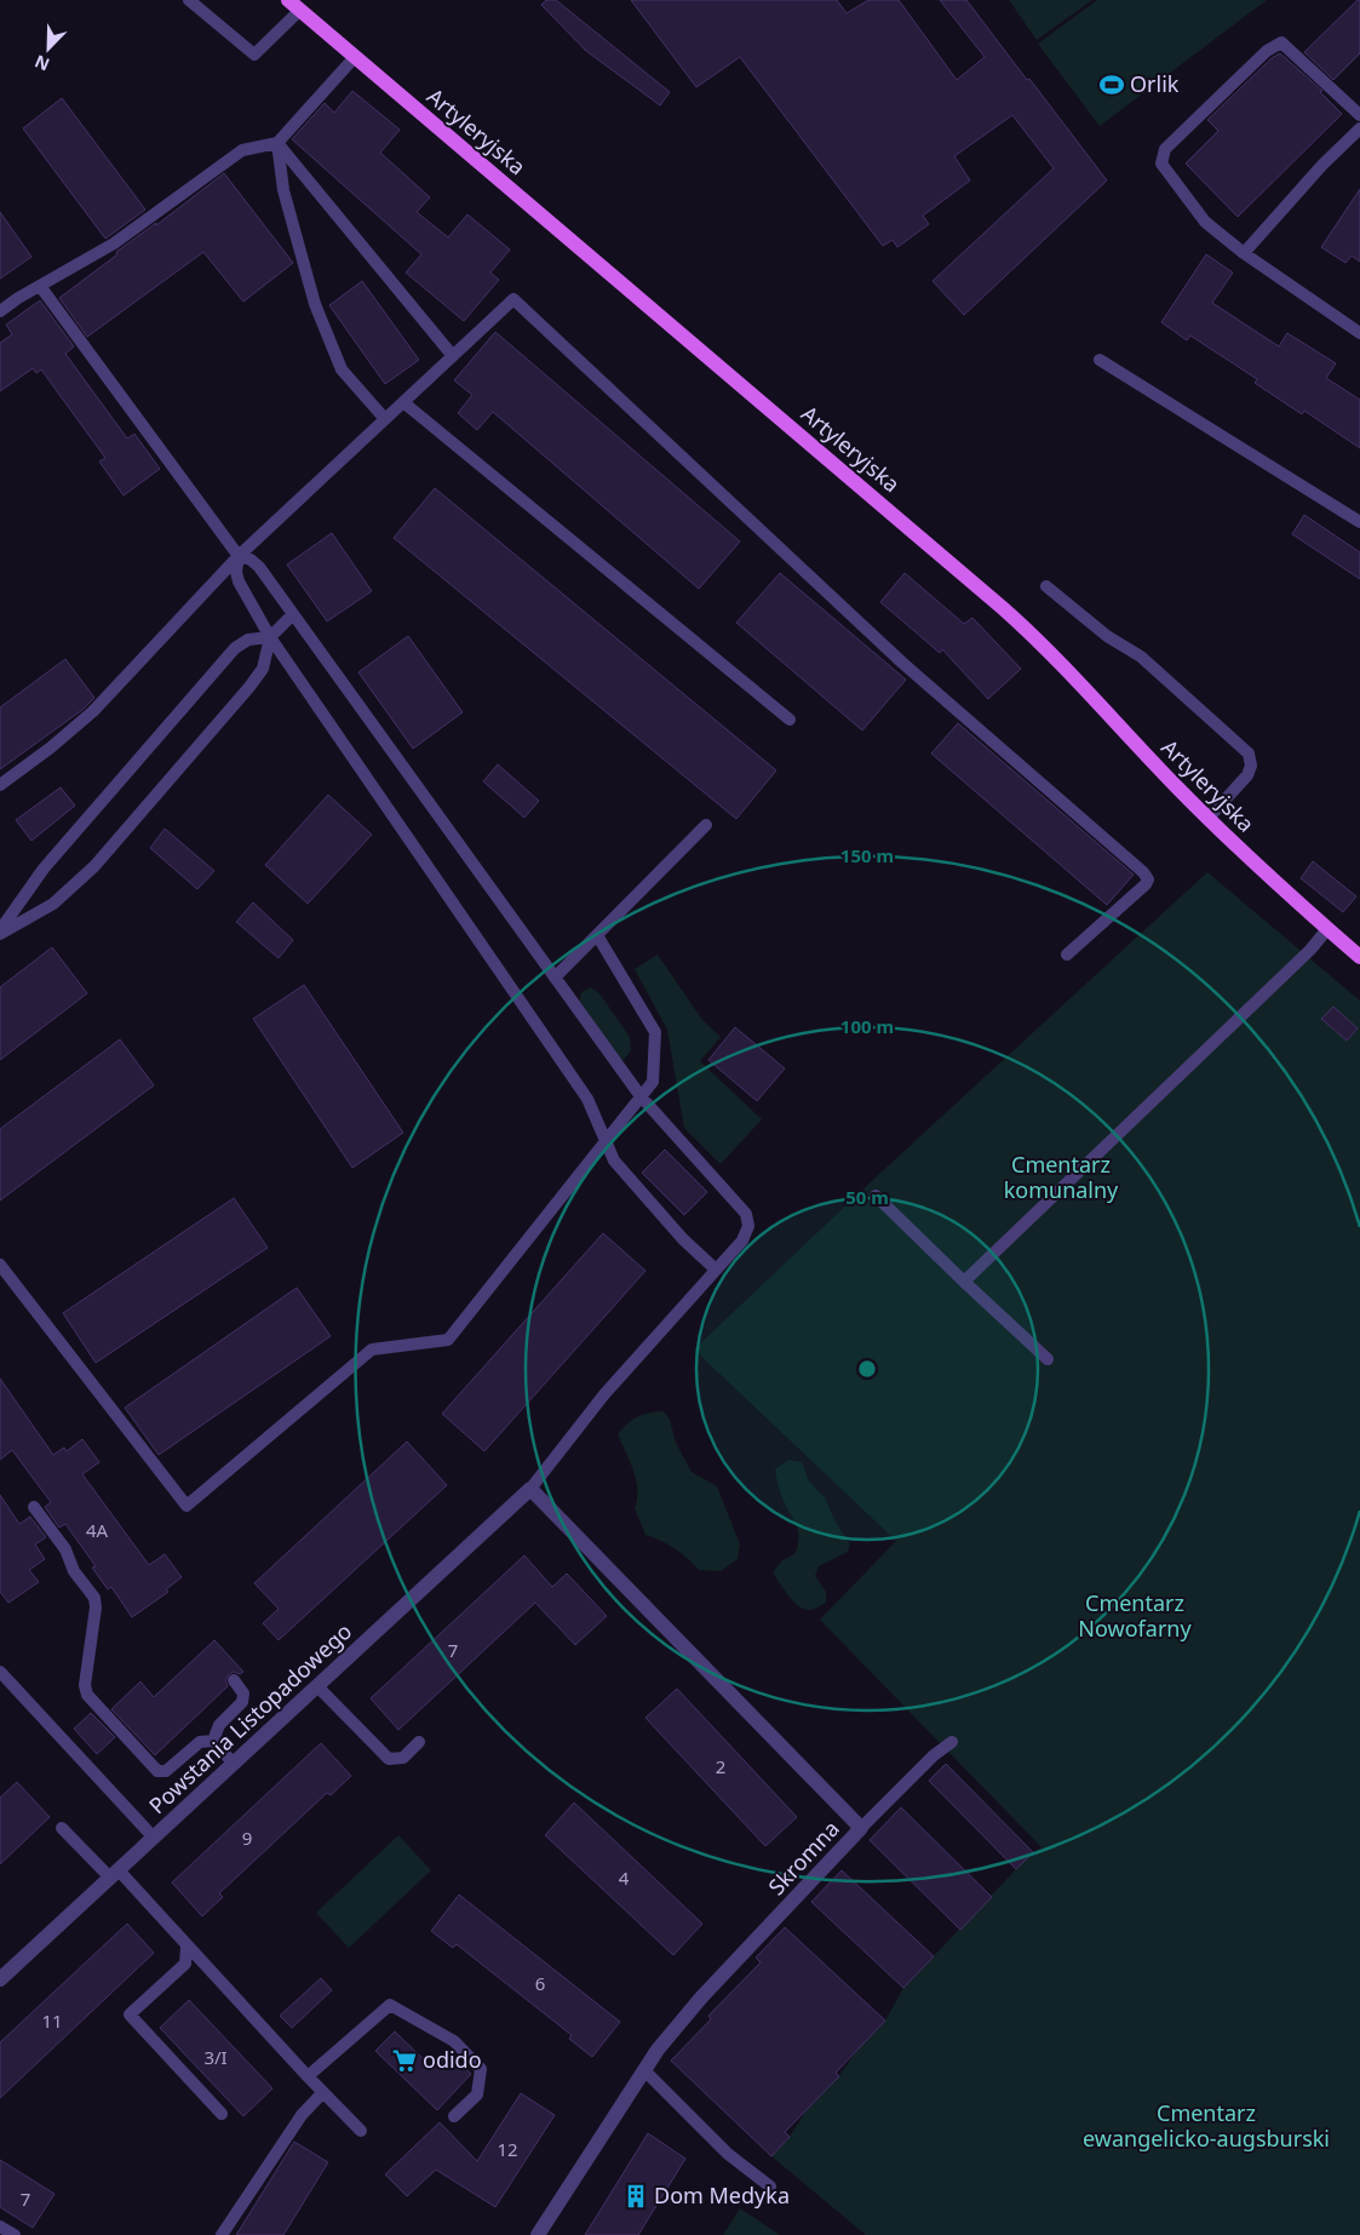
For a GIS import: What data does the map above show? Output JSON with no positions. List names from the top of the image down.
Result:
{
  "streets": {
    "main road": ["Artyleryjska"],
    "street": ["Powstania Listopadowego", "Skromna"]
  },
  "crossings": [
    ["Powstania Listopadowego", "Skromna"]
  ],
  "parks": ["Cmentarz komunalny", "Cmentarz Nowofarny", "Cmentarz ewangelicko-augsburski"],
  "places": {
    "sports": ["Orlik"],
    "supermarket": ["odido"],
    "building": ["Dom Medyka"]
  },
  "house_numbers": [
    "4A",
    "7",
    "2",
    "9",
    "4",
    "6",
    "11",
    "3/I",
    "12",
    "7"
  ],
  "north": "bottom left",
  "rings": ["150 m", "100 m", "50 m"]
}
